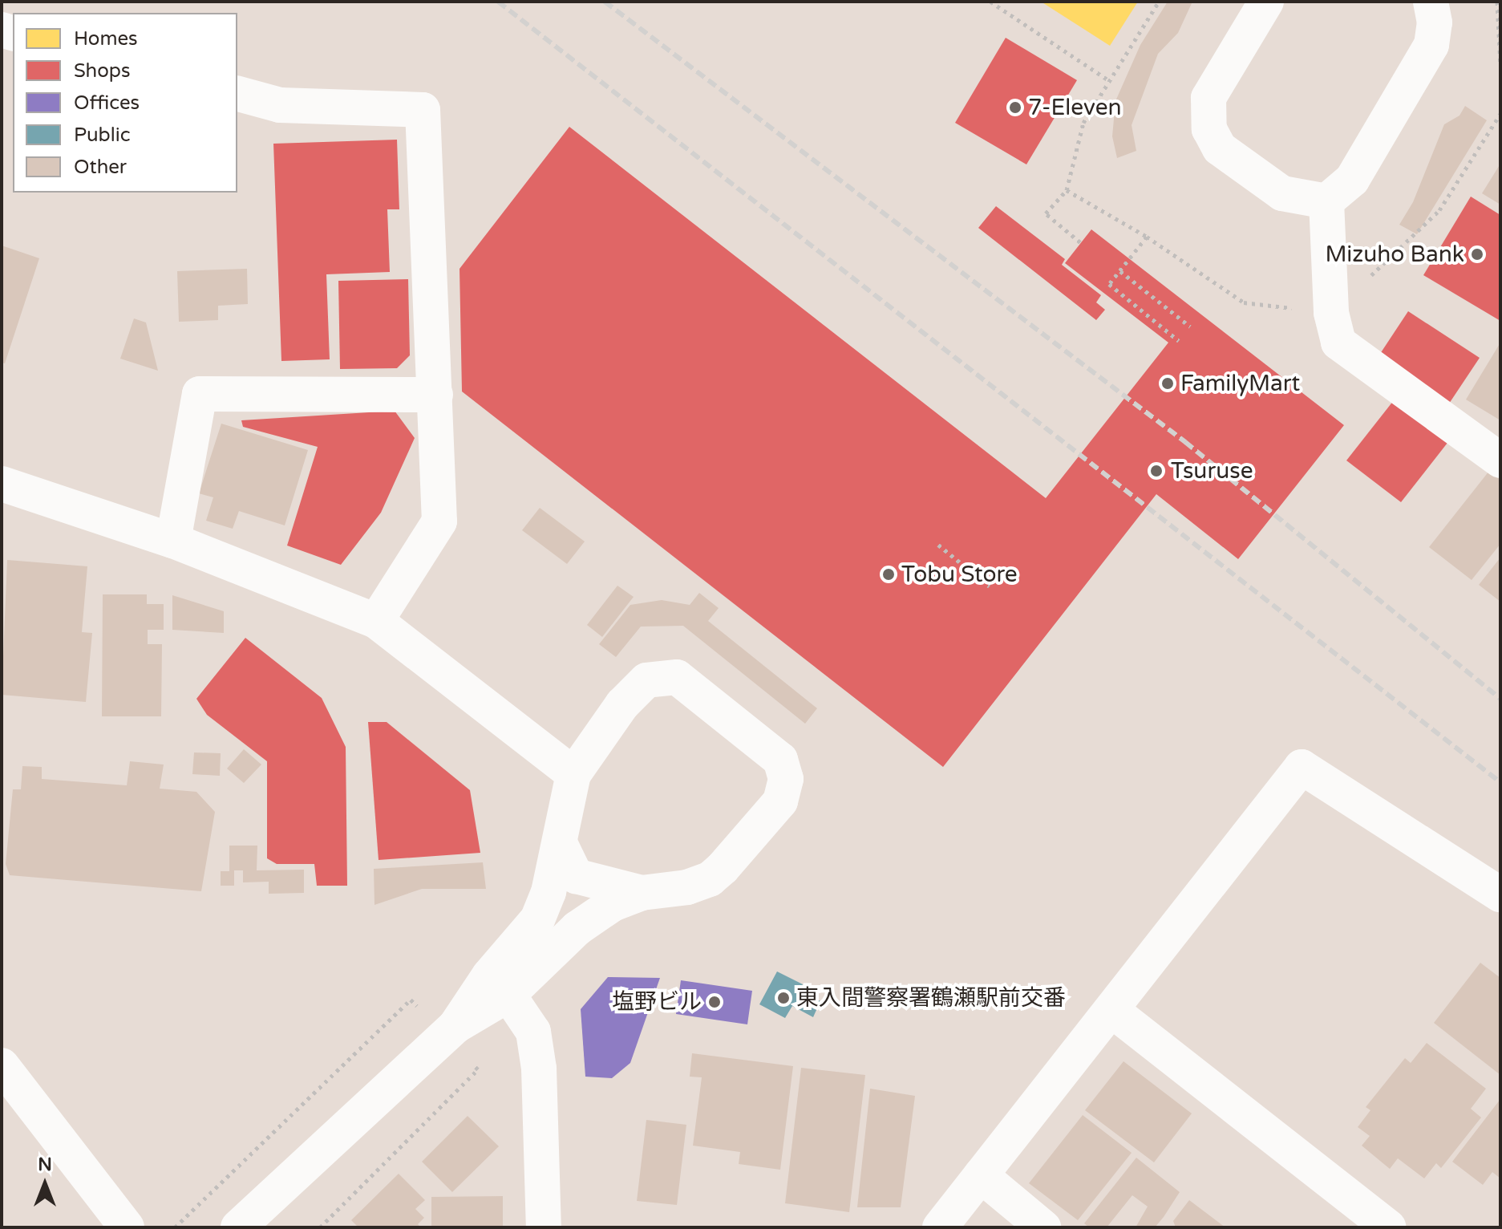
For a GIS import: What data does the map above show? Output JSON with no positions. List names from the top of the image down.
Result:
{
  "places": [
    "7-Eleven",
    "Mizuho Bank",
    "FamilyMart",
    "Tsuruse",
    "Tobu Store",
    "東入間警察署鶴瀬駅前交番",
    "塩野ビル"
  ],
  "legend": [
    "Homes",
    "Shops",
    "Offices",
    "Public",
    "Other"
  ],
  "north": "top"
}
